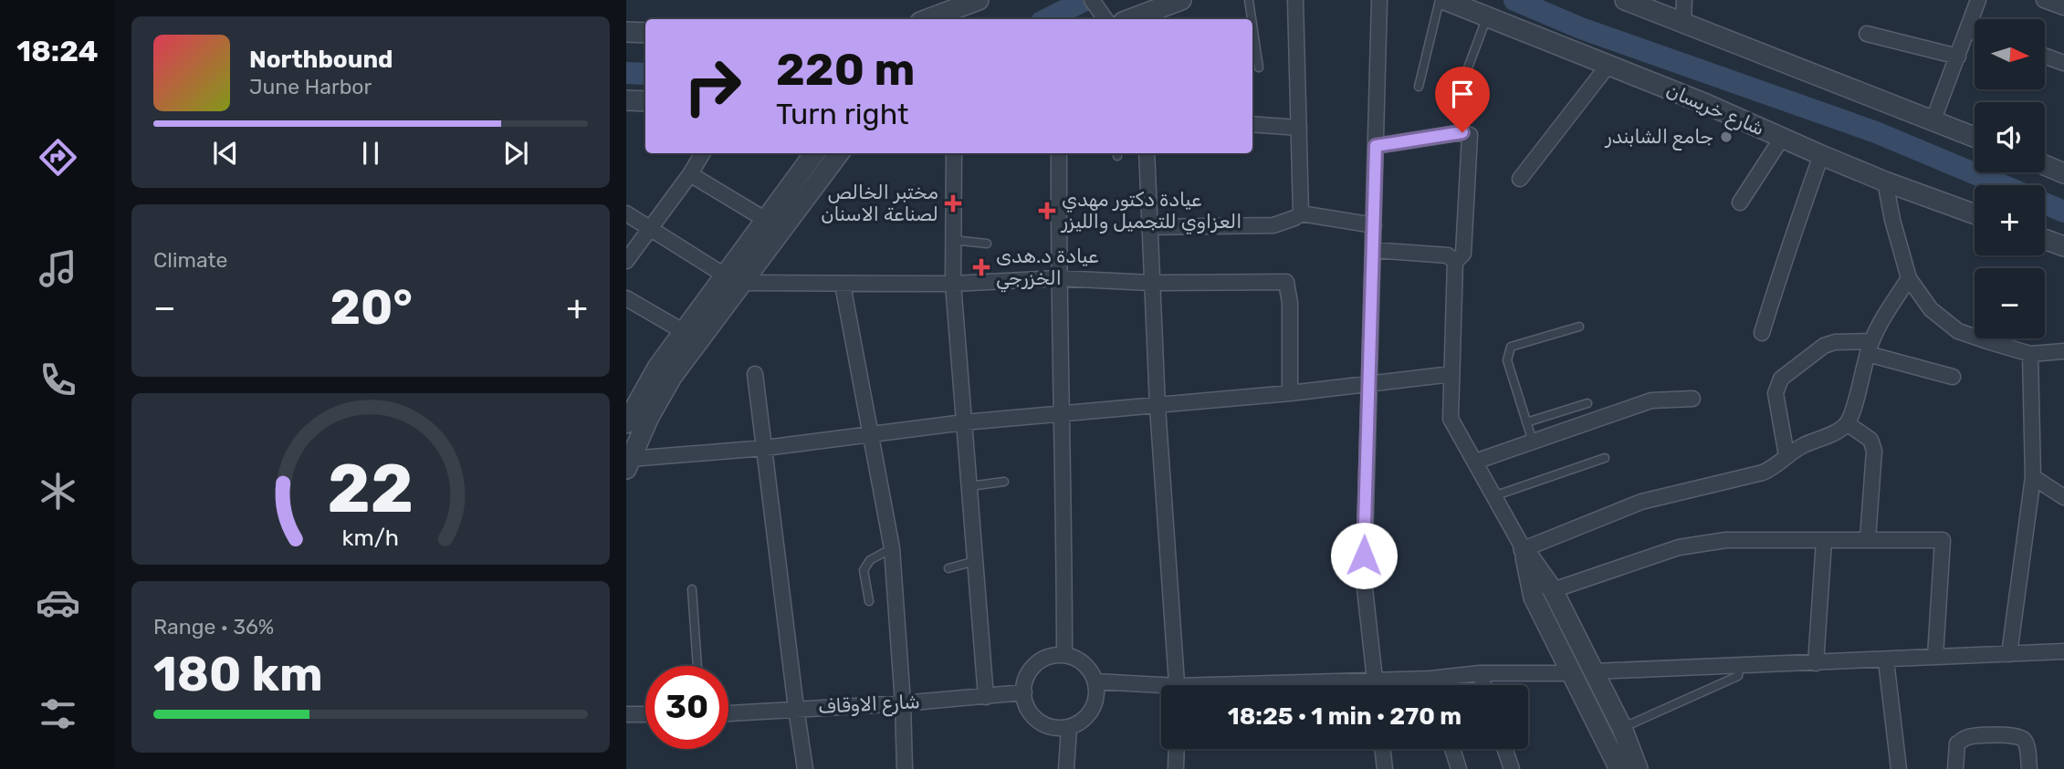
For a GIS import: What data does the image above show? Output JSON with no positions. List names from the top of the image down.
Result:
{
  "streets": {
    "street": ["شارع خريسان", "شارع الاوقاف"]
  },
  "places": {
    "other": ["جامع الشابندر"],
    "health": ["مختبر الخالص لصناعة الاسنان", "عيادة دكتور مهدي العزاوي للتجميل والليزر", "عيادة د.هدى الخزرجي"]
  },
  "north": "right",
  "page": {
    "tabs": "18:24",
    "map_buttons": ["+", "−"],
    "turn": ["220 m", "Turn right"],
    "song": ["Northbound", "June Harbor"],
    "tile": [
      "Climate",
      ["Range · 36%", "180 km"]
    ],
    "heat": ["−", "20°", "+"],
    "limit": "30",
    "trip": "18:25 · 1 min · 270 m",
    "gauge": ["22", "km/h"]
  }
}
